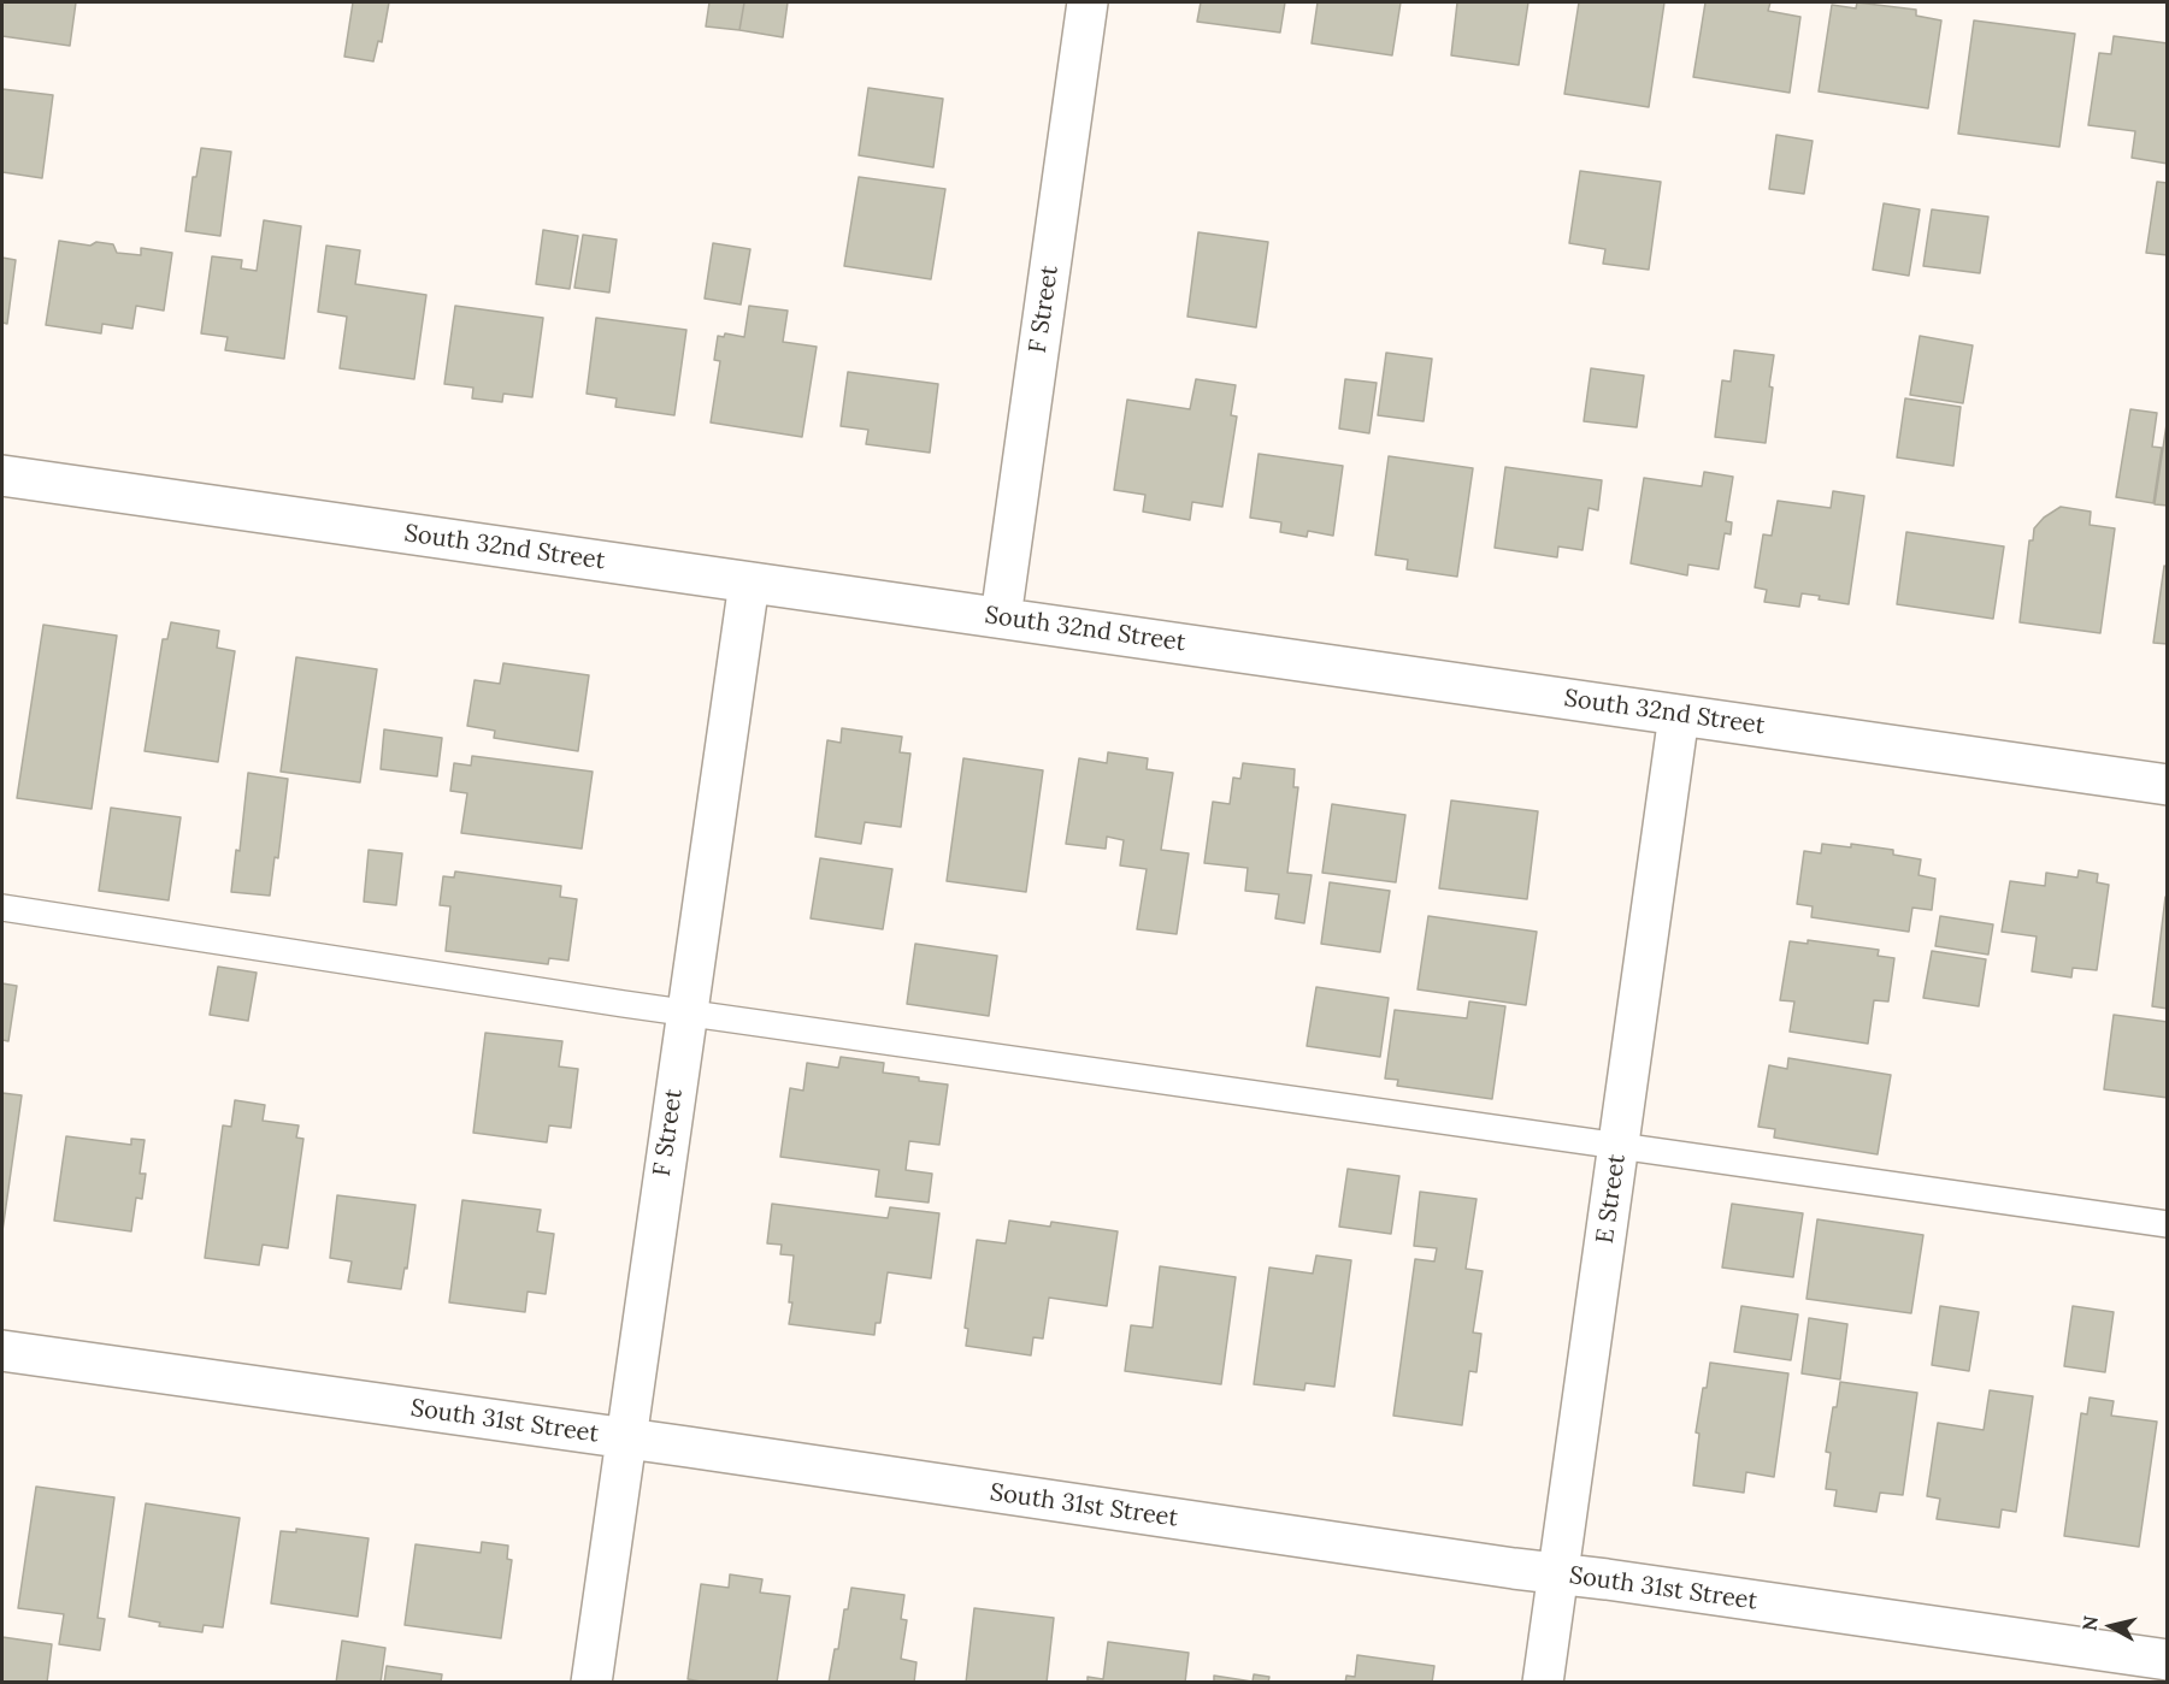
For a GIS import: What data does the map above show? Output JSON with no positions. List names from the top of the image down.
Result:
{
  "streets": {
    "street": [
      "F Street",
      "South 32nd Street",
      "E Street",
      "South 31st Street"
    ]
  },
  "crossings": [
    ["F Street", "South 32nd Street"],
    ["F Street", "South 31st Street"],
    ["South 32nd Street", "E Street"],
    ["E Street", "South 31st Street"]
  ],
  "north": "left"
}
